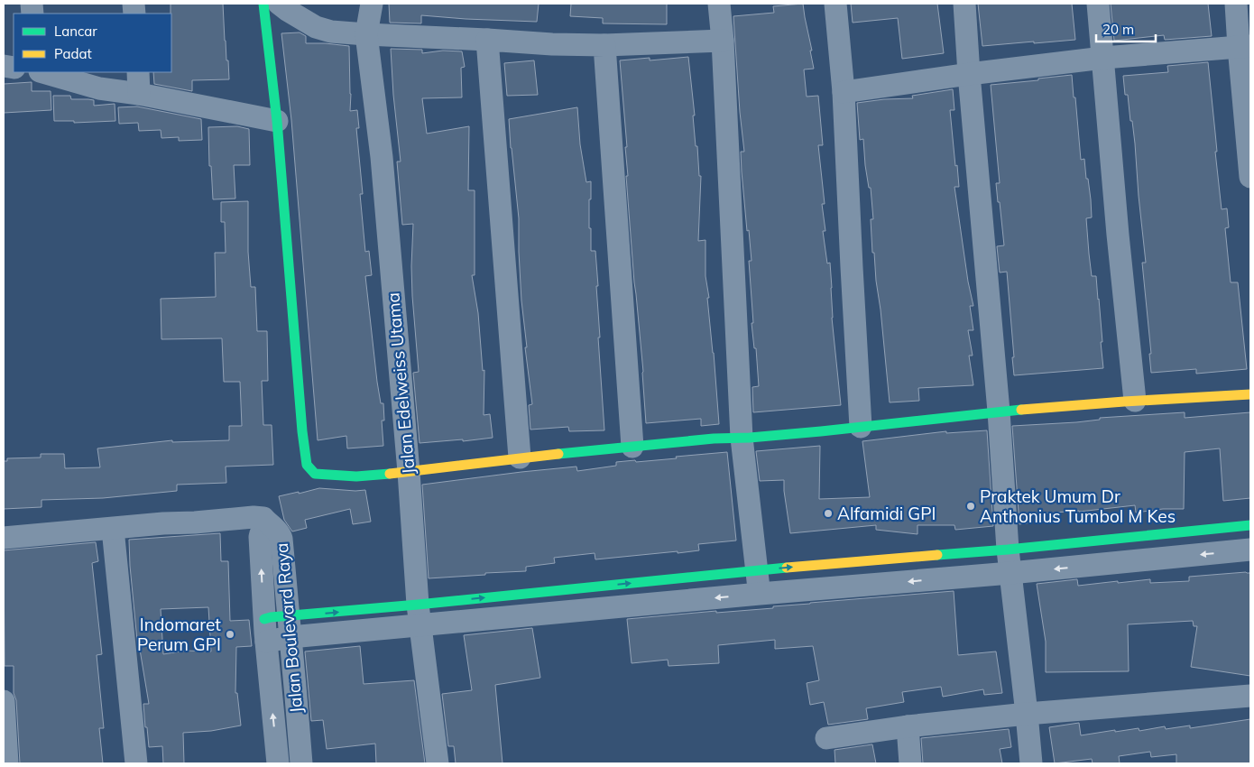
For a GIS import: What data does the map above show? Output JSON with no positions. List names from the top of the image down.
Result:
{
  "streets": {
    "street": ["Jalan Edelweiss Utama", "Jalan Boulevard Raya"]
  },
  "places": ["Praktek Umum Dr Anthonius Tumbol M Kes", "Alfamidi GPI", "Indomaret Perum GPI"],
  "legend": ["Lancar", "Padat"],
  "scale_bar": "20 m"
}
